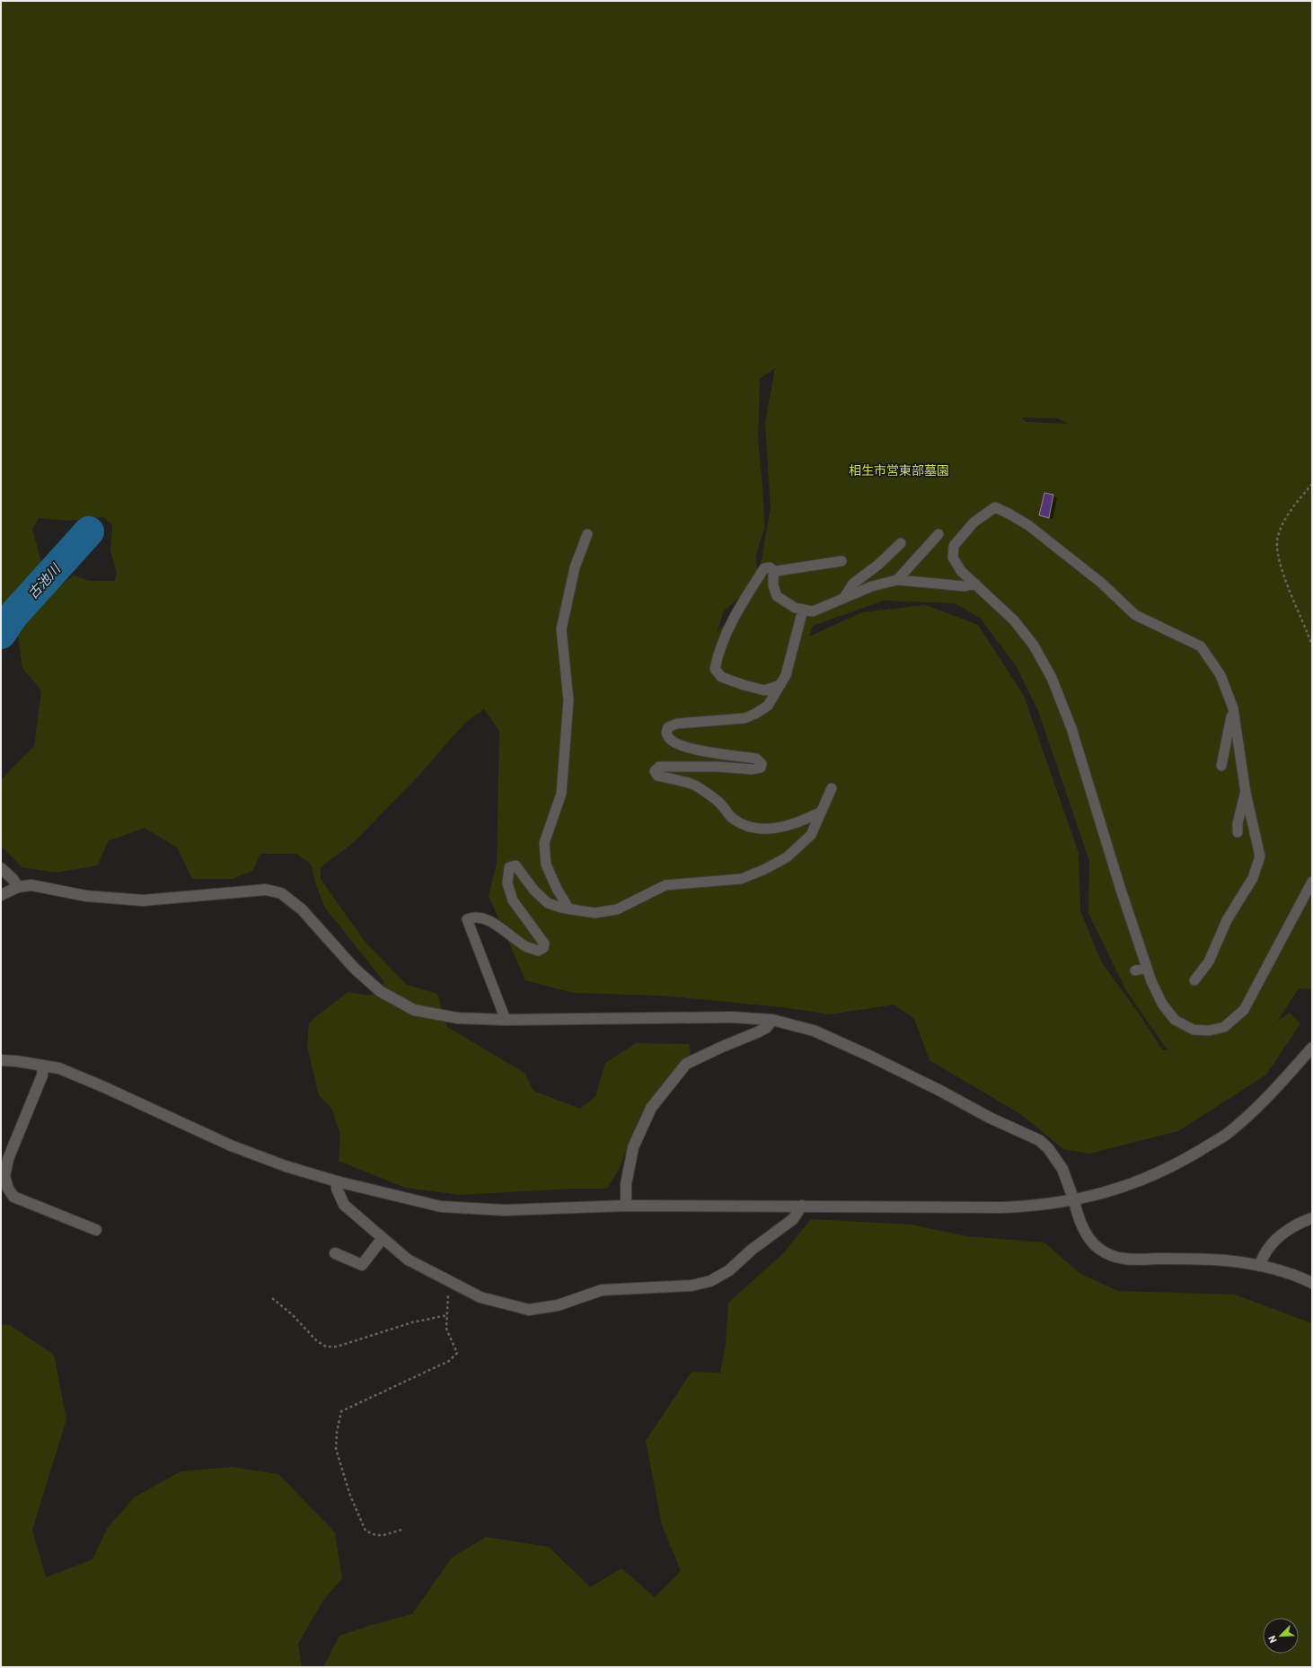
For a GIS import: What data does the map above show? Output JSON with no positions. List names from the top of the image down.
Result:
{
  "water": ["古池川"],
  "parks": ["相生市営東部墓園"],
  "north": "bottom left"
}
